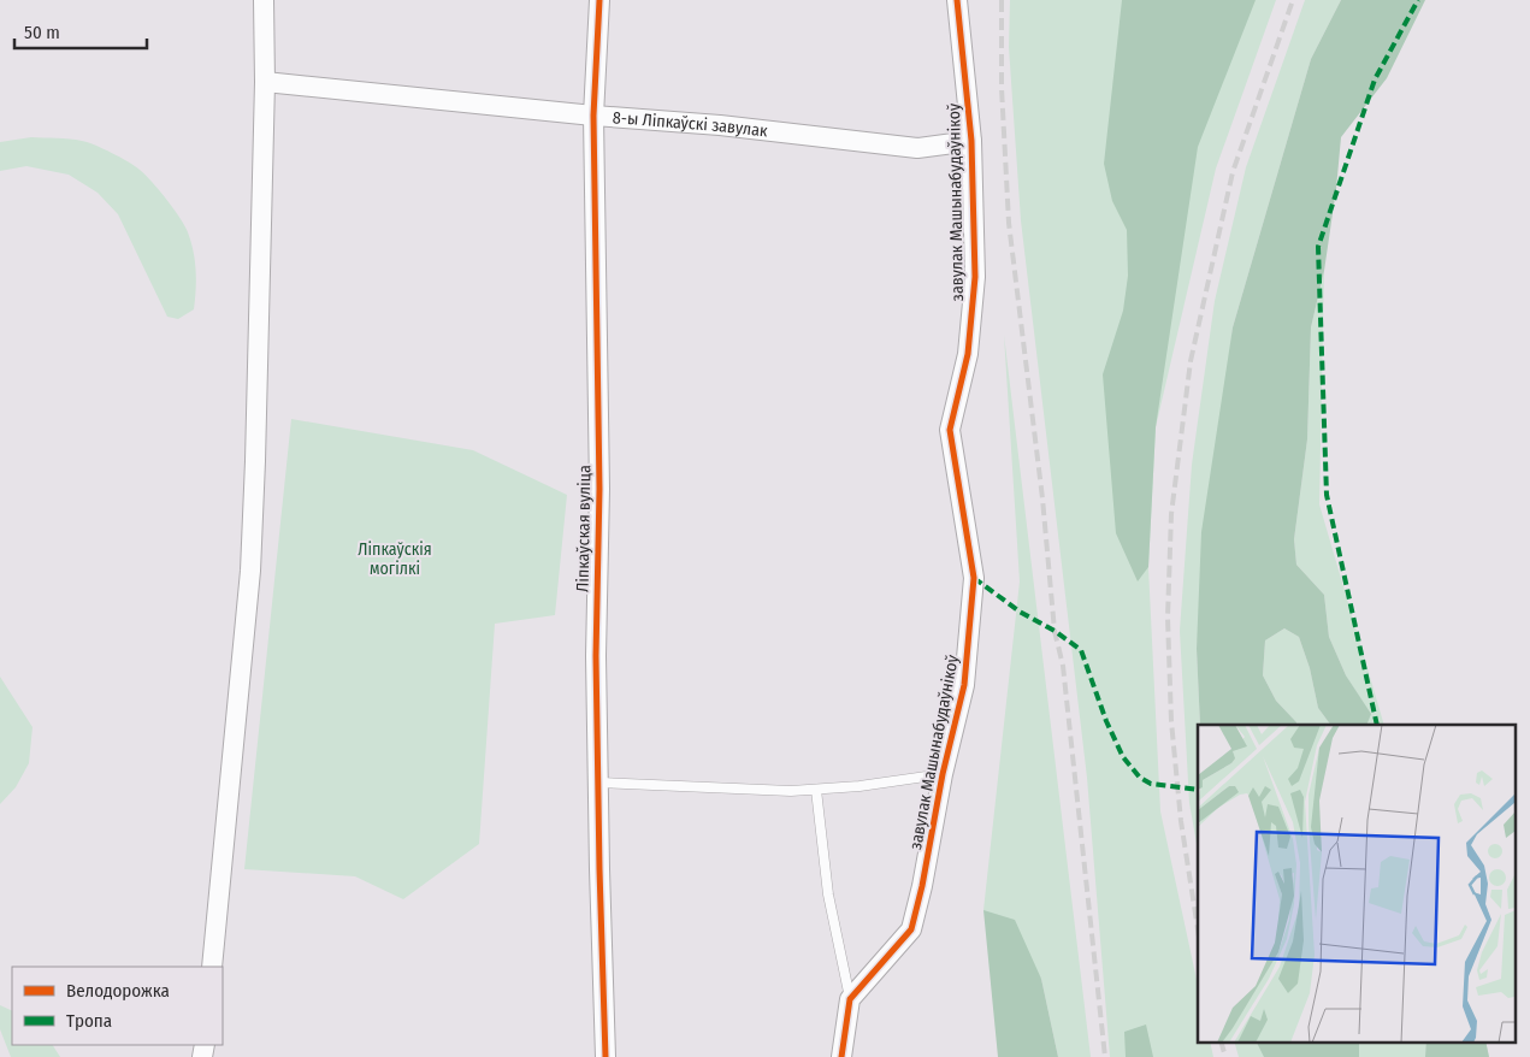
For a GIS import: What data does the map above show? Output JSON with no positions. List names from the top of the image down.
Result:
{
  "streets": {
    "street": ["8-ы Ліпкаўскі завулак", "завулак Машынабудаўнікоў", "Ліпкаўская вуліца"]
  },
  "crossings": [
    ["8-ы Ліпкаўскі завулак", "завулак Машынабудаўнікоў"],
    ["8-ы Ліпкаўскі завулак", "Ліпкаўская вуліца"]
  ],
  "parks": ["Ліпкаўскія могілкі"],
  "legend": ["Велодорожка", "Тропа"],
  "scale_bar": "50 m"
}
